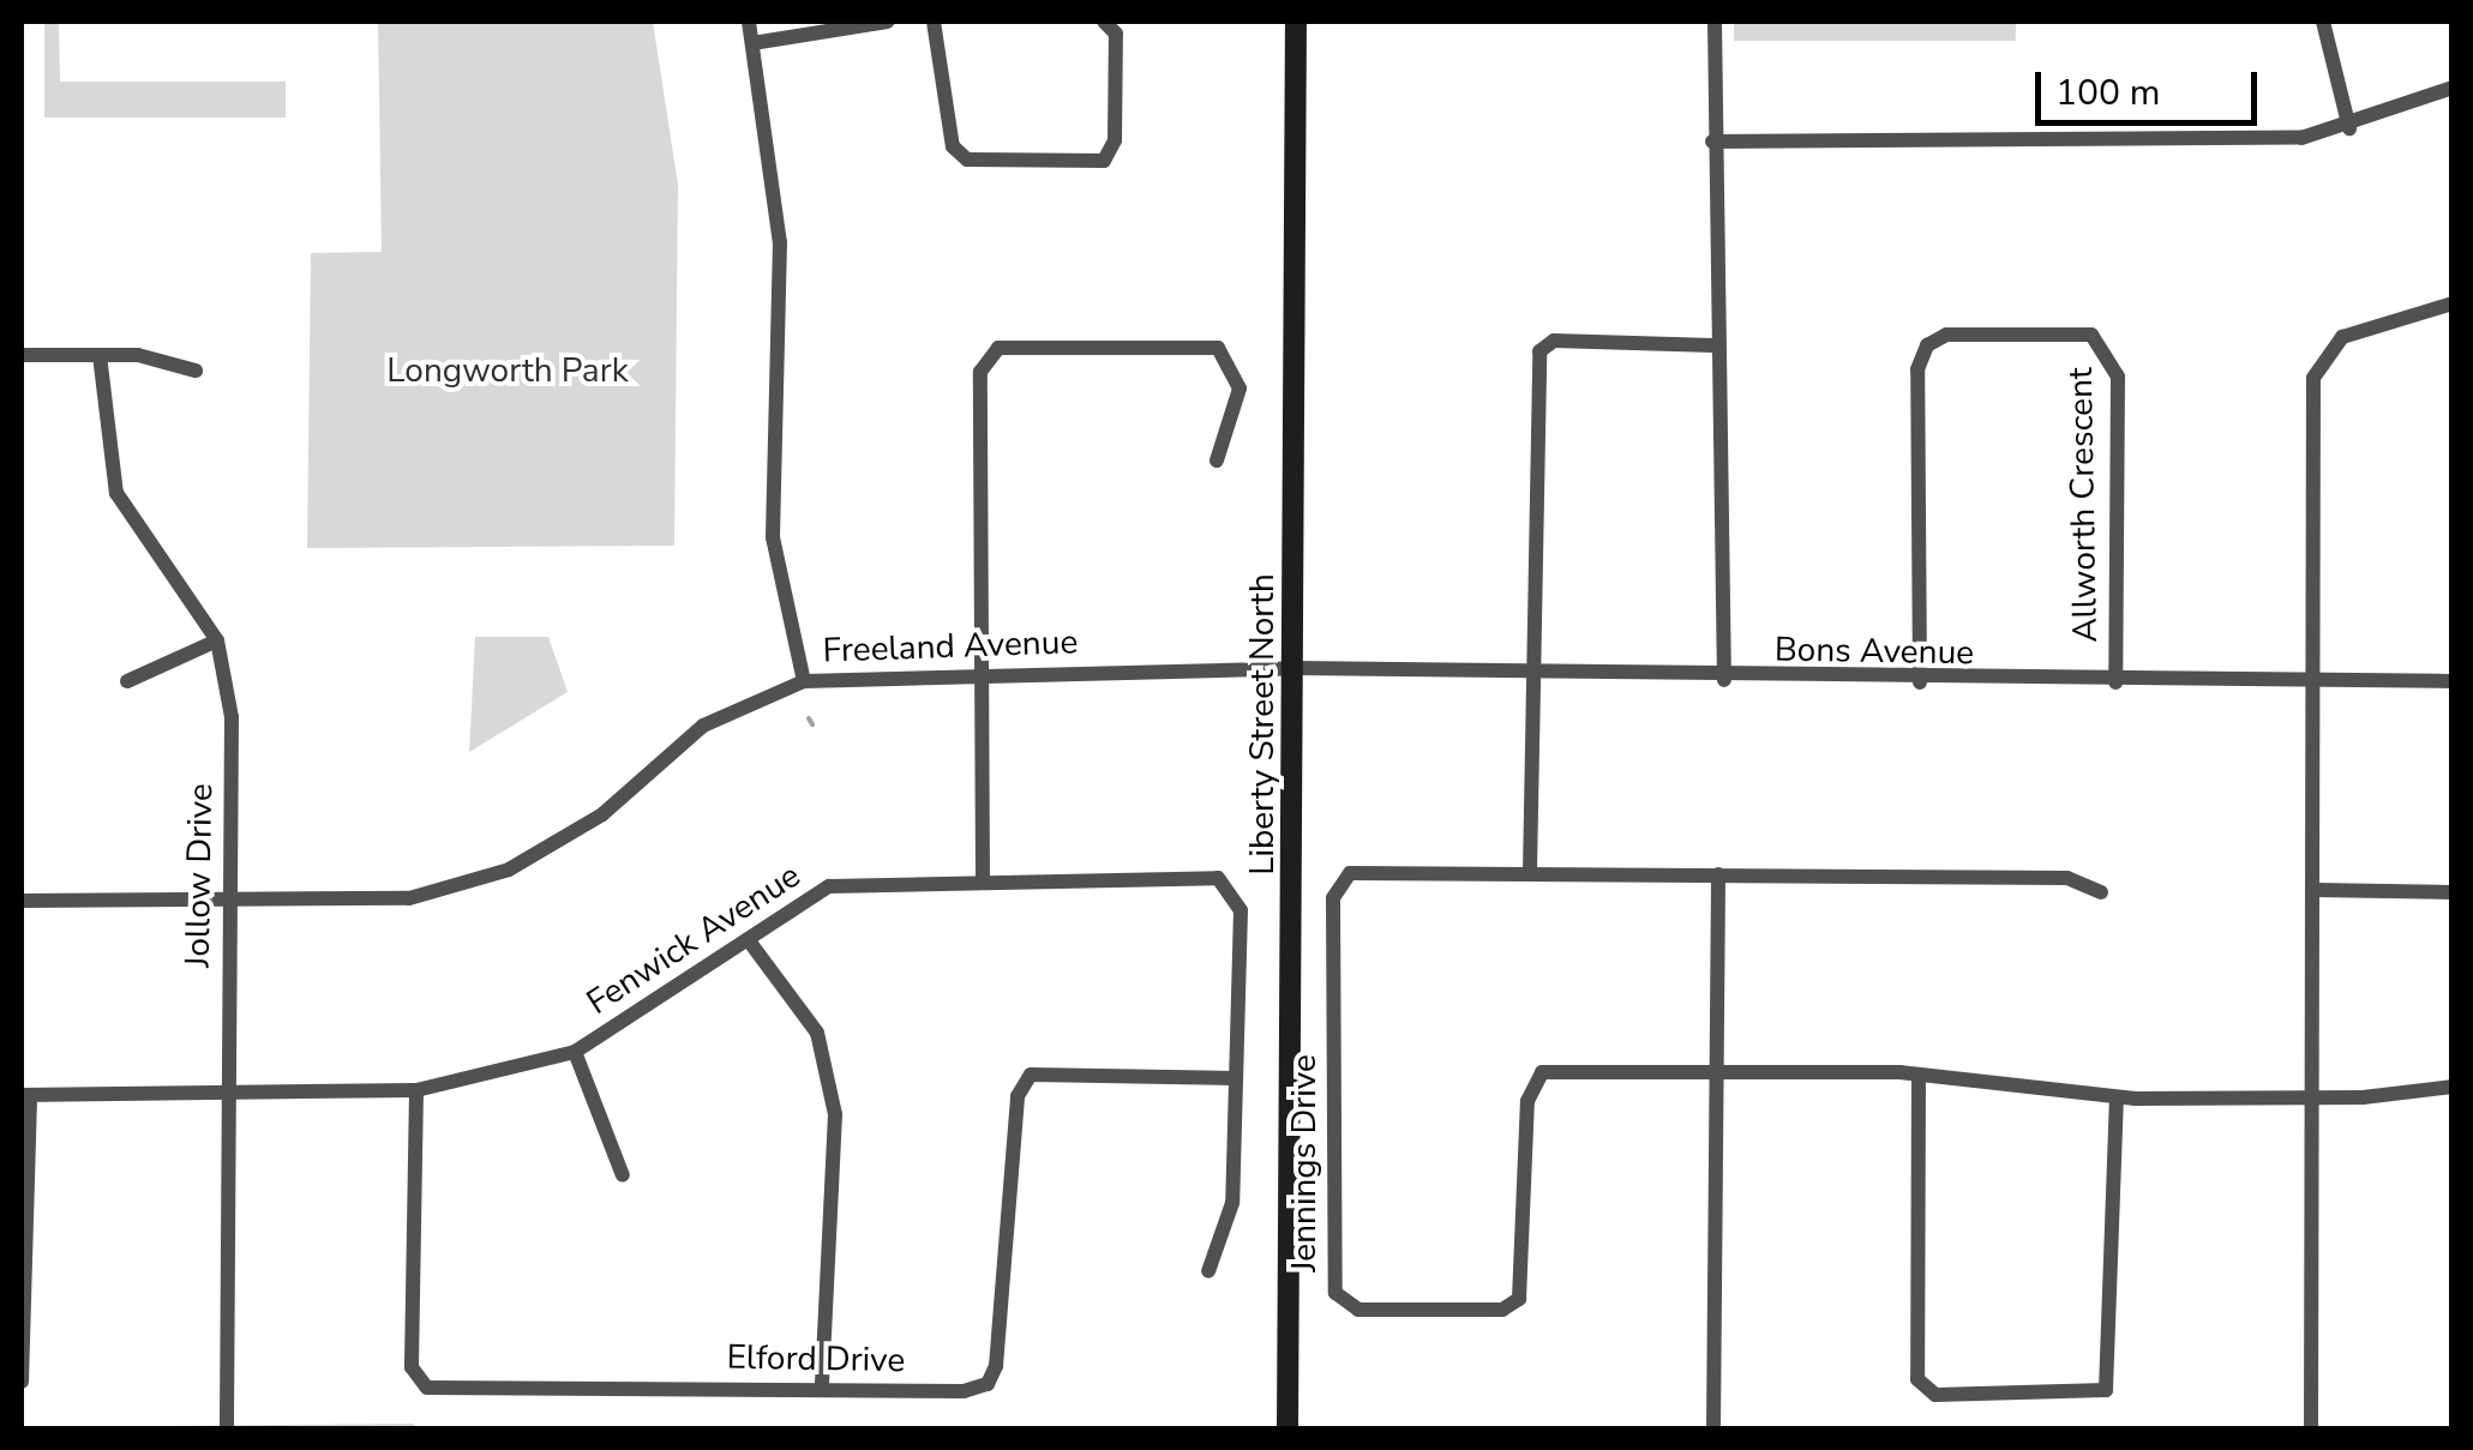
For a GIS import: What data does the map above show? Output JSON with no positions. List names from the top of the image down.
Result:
{
  "streets": {
    "main road": ["Liberty Street North"],
    "street": [
      "Allworth Crescent",
      "Freeland Avenue",
      "Bons Avenue",
      "Jollow Drive",
      "Fenwick Avenue",
      "Jennings Drive",
      "Elford Drive"
    ]
  },
  "crossings": [
    ["Allworth Crescent", "Bons Avenue"],
    ["Freeland Avenue", "Bons Avenue"],
    ["Freeland Avenue", "Liberty Street North"],
    ["Freeland Avenue", "Jollow Drive"],
    ["Bons Avenue", "Liberty Street North"],
    ["Jollow Drive", "Fenwick Avenue"],
    ["Fenwick Avenue", "Elford Drive"]
  ],
  "parks": ["Longworth Park"],
  "scale_bar": "100 m"
}
